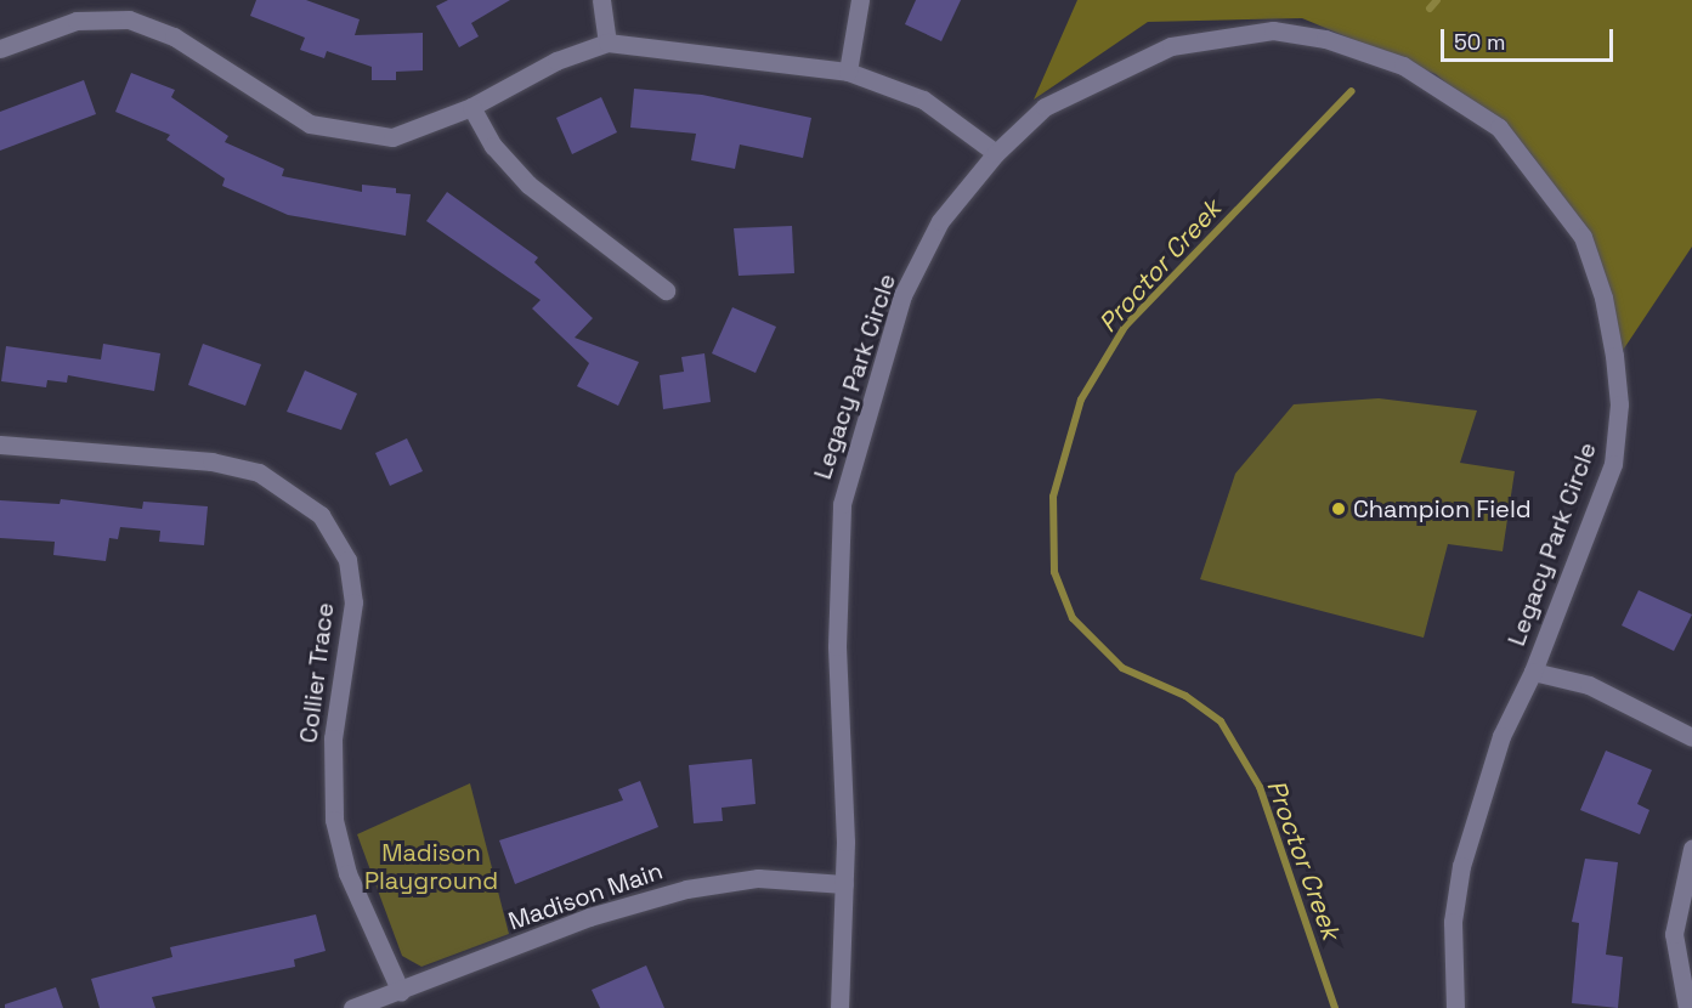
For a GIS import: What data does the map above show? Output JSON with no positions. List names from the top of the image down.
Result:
{
  "streets": {
    "street": ["Legacy Park Circle", "Collier Trace", "Madison Main"]
  },
  "crossings": [
    ["Legacy Park Circle", "Madison Main"],
    ["Collier Trace", "Madison Main"]
  ],
  "water": ["Proctor Creek"],
  "parks": ["Madison Playground"],
  "places": ["Champion Field"],
  "scale_bar": "50 m"
}
